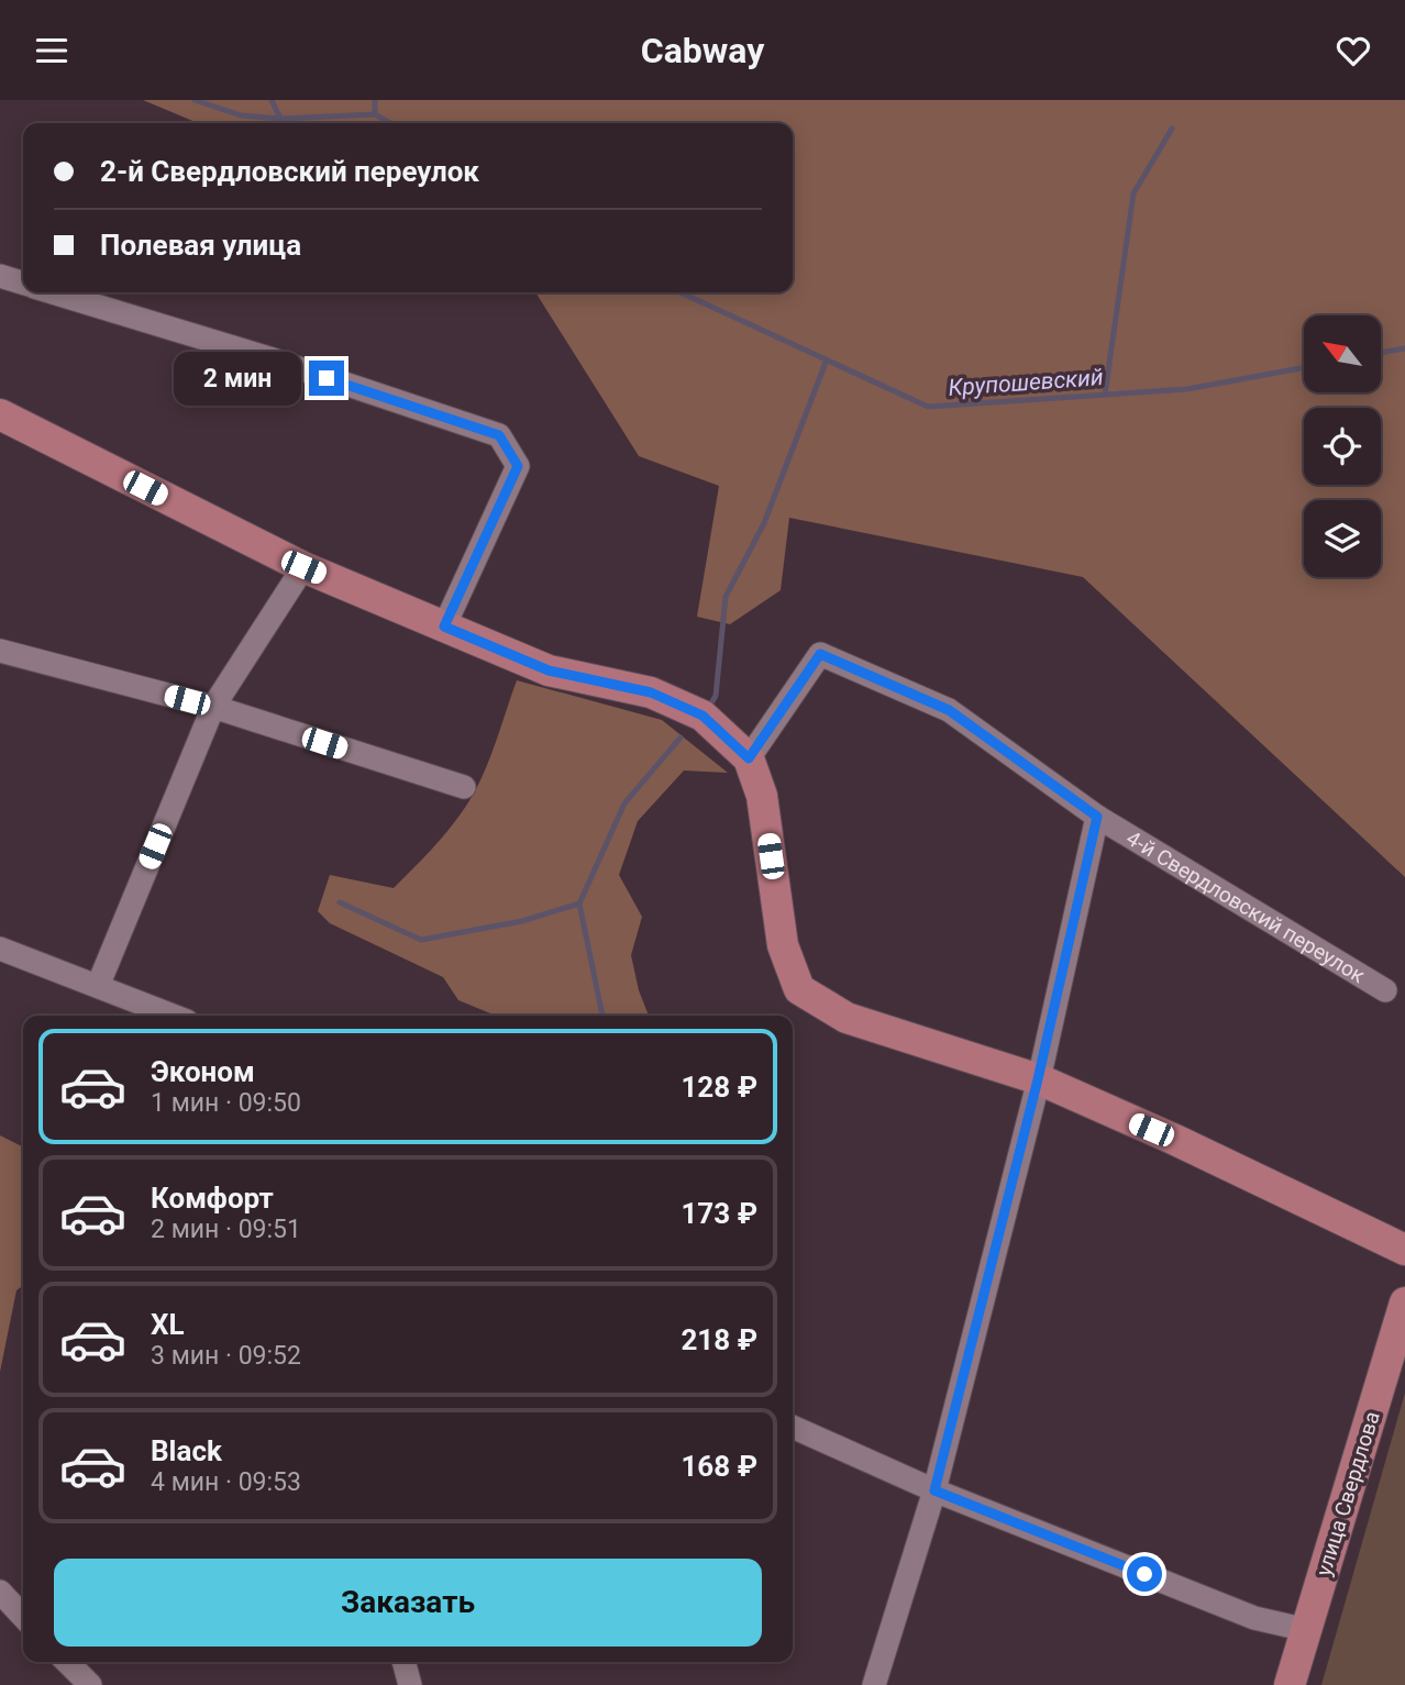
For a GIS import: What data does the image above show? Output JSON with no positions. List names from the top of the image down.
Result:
{
  "streets": {
    "main road": ["улица Свердлова"],
    "street": ["4-й Свердловский переулок"]
  },
  "water": ["Крупошевский"],
  "north": "top left",
  "page": {
    "header": "Cabway",
    "banner": ["2-й Свердловский переулок", "Полевая улица"],
    "bubble": "2 мин",
    "list": [
      {
        "name": "Эконом",
        "note": "1 мин · 09:50",
        "value": "128 ₽"
      },
      {
        "name": "Комфорт",
        "note": "2 мин · 09:51",
        "value": "173 ₽"
      },
      {
        "name": "XL",
        "note": "3 мин · 09:52",
        "value": "218 ₽"
      },
      {
        "name": "Black",
        "note": "4 мин · 09:53",
        "value": "168 ₽"
      }
    ],
    "buttons": "Заказать"
  }
}
